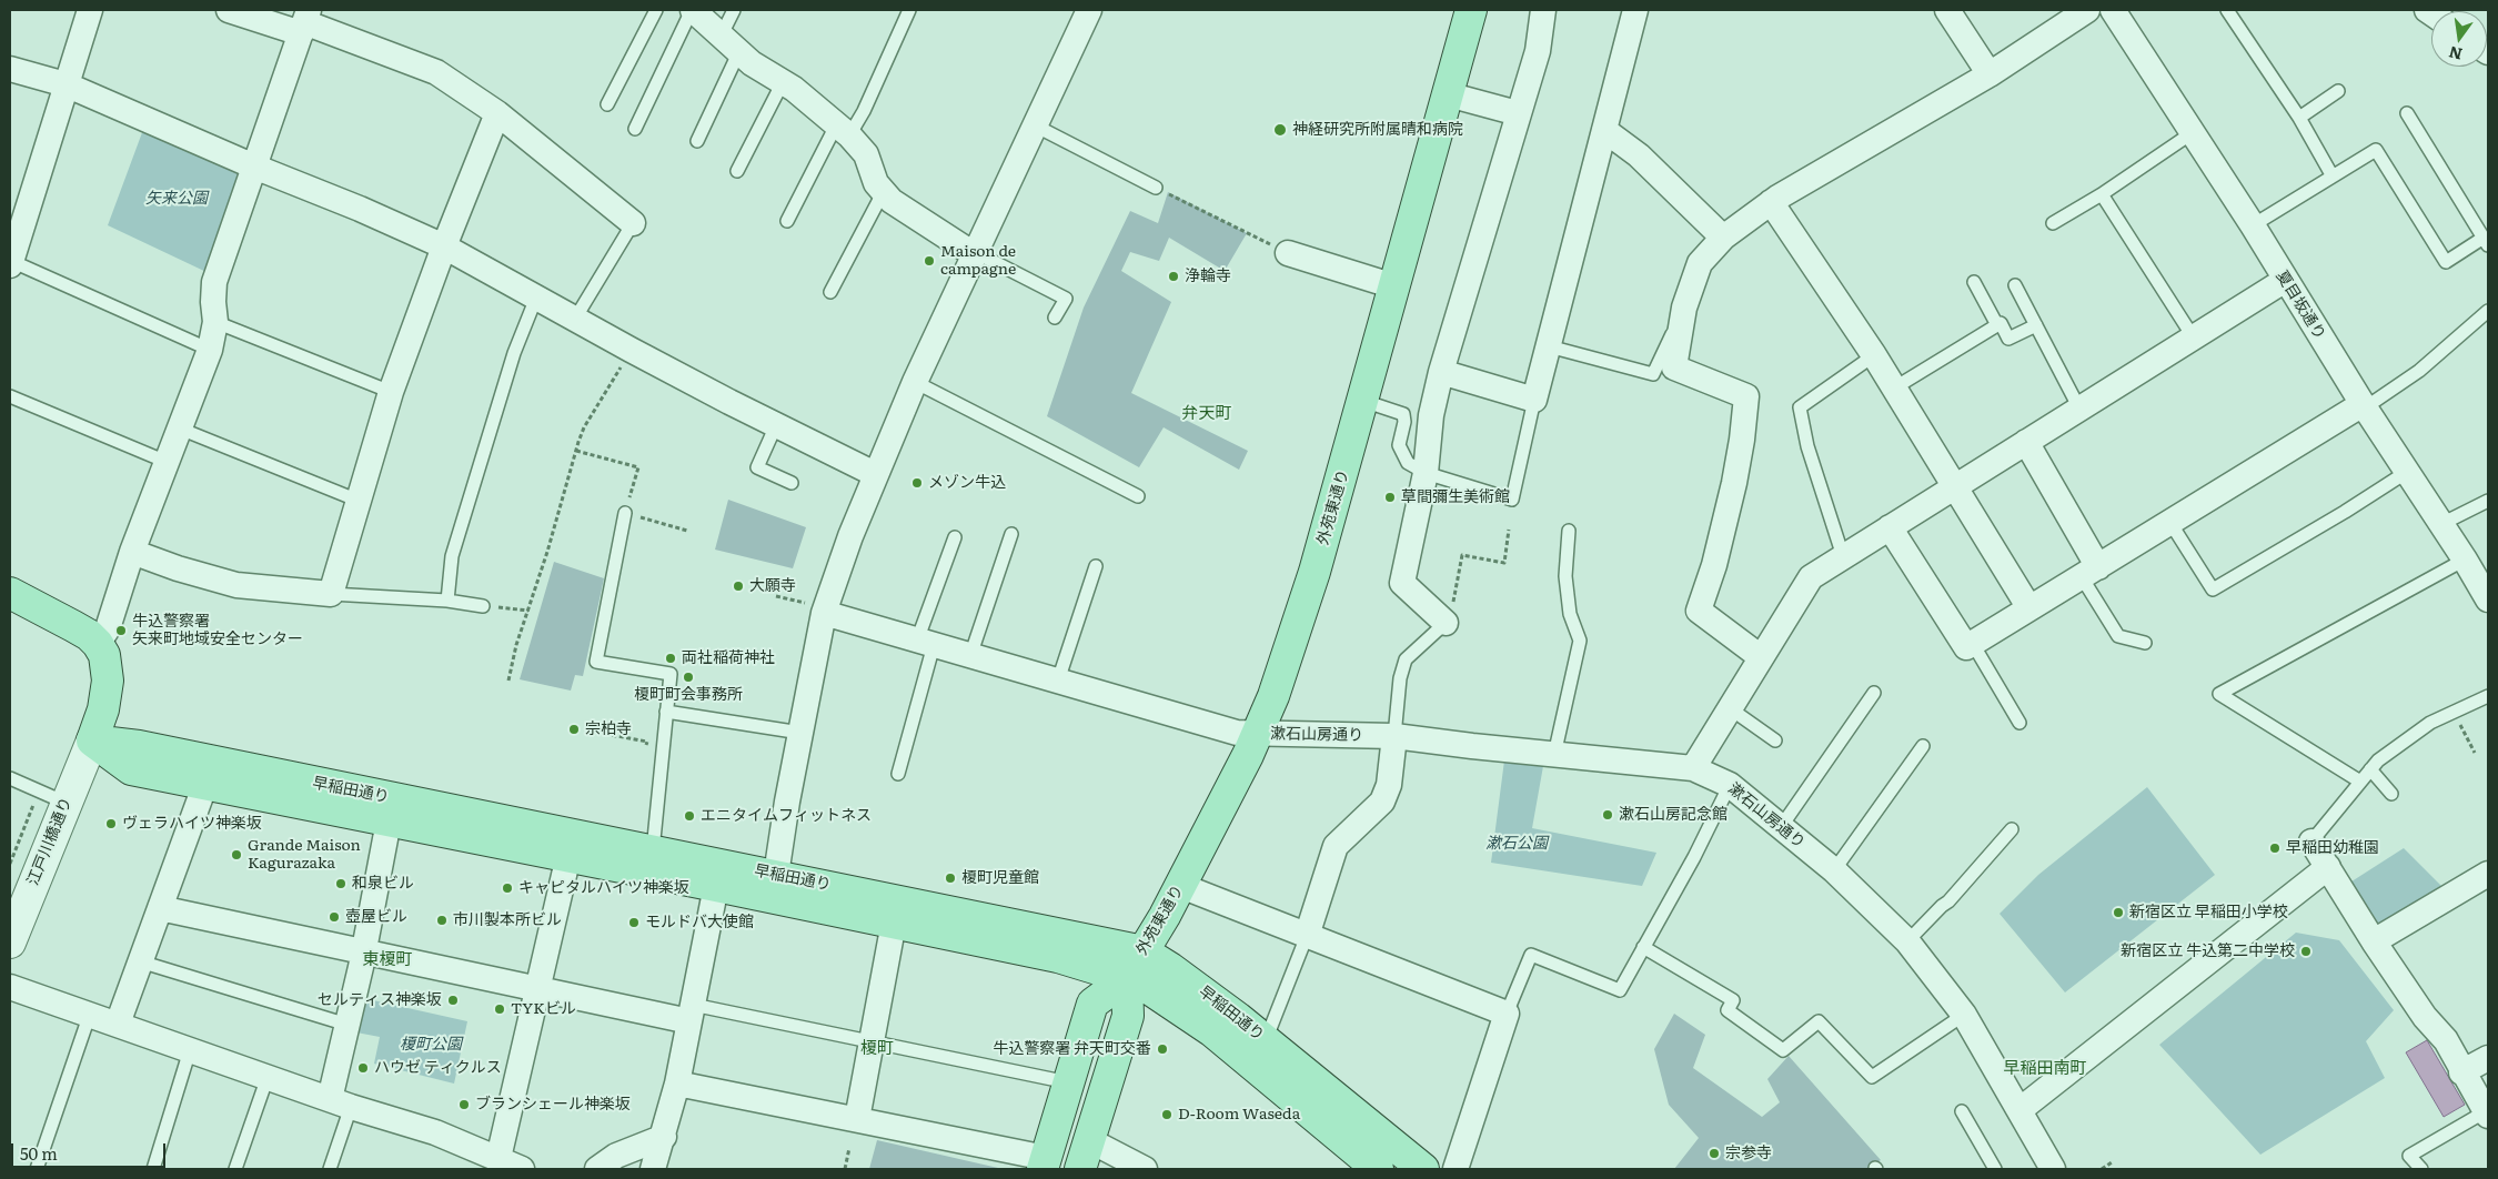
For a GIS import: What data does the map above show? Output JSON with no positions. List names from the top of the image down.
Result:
{
  "streets": {
    "main road": ["外苑東通り", "早稲田通り"],
    "street": ["夏目坂通り", "漱石山房通り", "江戸川橋通り"]
  },
  "crossings": [
    ["外苑東通り", "漱石山房通り"],
    ["外苑東通り", "早稲田通り"],
    ["早稲田通り", "江戸川橋通り"]
  ],
  "districts": [
    "弁天町",
    "東榎町",
    "榎町",
    "早稲田南町"
  ],
  "parks": ["矢来公園", "漱石公園", "榎町公園"],
  "places": [
    "神経研究所附属晴和病院",
    "Maison de campagne",
    "浄輪寺",
    "メゾン牛込",
    "草間彌生美術館",
    "大願寺",
    "牛込警察署 矢来町地域安全センター",
    "両社稲荷神社",
    "榎町町会事務所",
    "宗柏寺",
    "漱石山房記念館",
    "エニタイムフィットネス",
    "ヴェラハイツ神楽坂",
    "早稲田幼稚園",
    "Grande Maison Kagurazaka",
    "榎町児童館",
    "和泉ビル",
    "キャピタルハイツ神楽坂",
    "新宿区立 早稲田小学校",
    "壺屋ビル",
    "市川製本所ビル",
    "モルドバ大使館",
    "新宿区立 牛込第二中学校",
    "セルティス神楽坂",
    "TYKビル",
    "牛込警察署 弁天町交番",
    "ハウゼ ティクルス",
    "ブランシェール神楽坂",
    "D-Room Waseda",
    "宗参寺"
  ],
  "scale_bar": "50 m",
  "north": "bottom"
}
